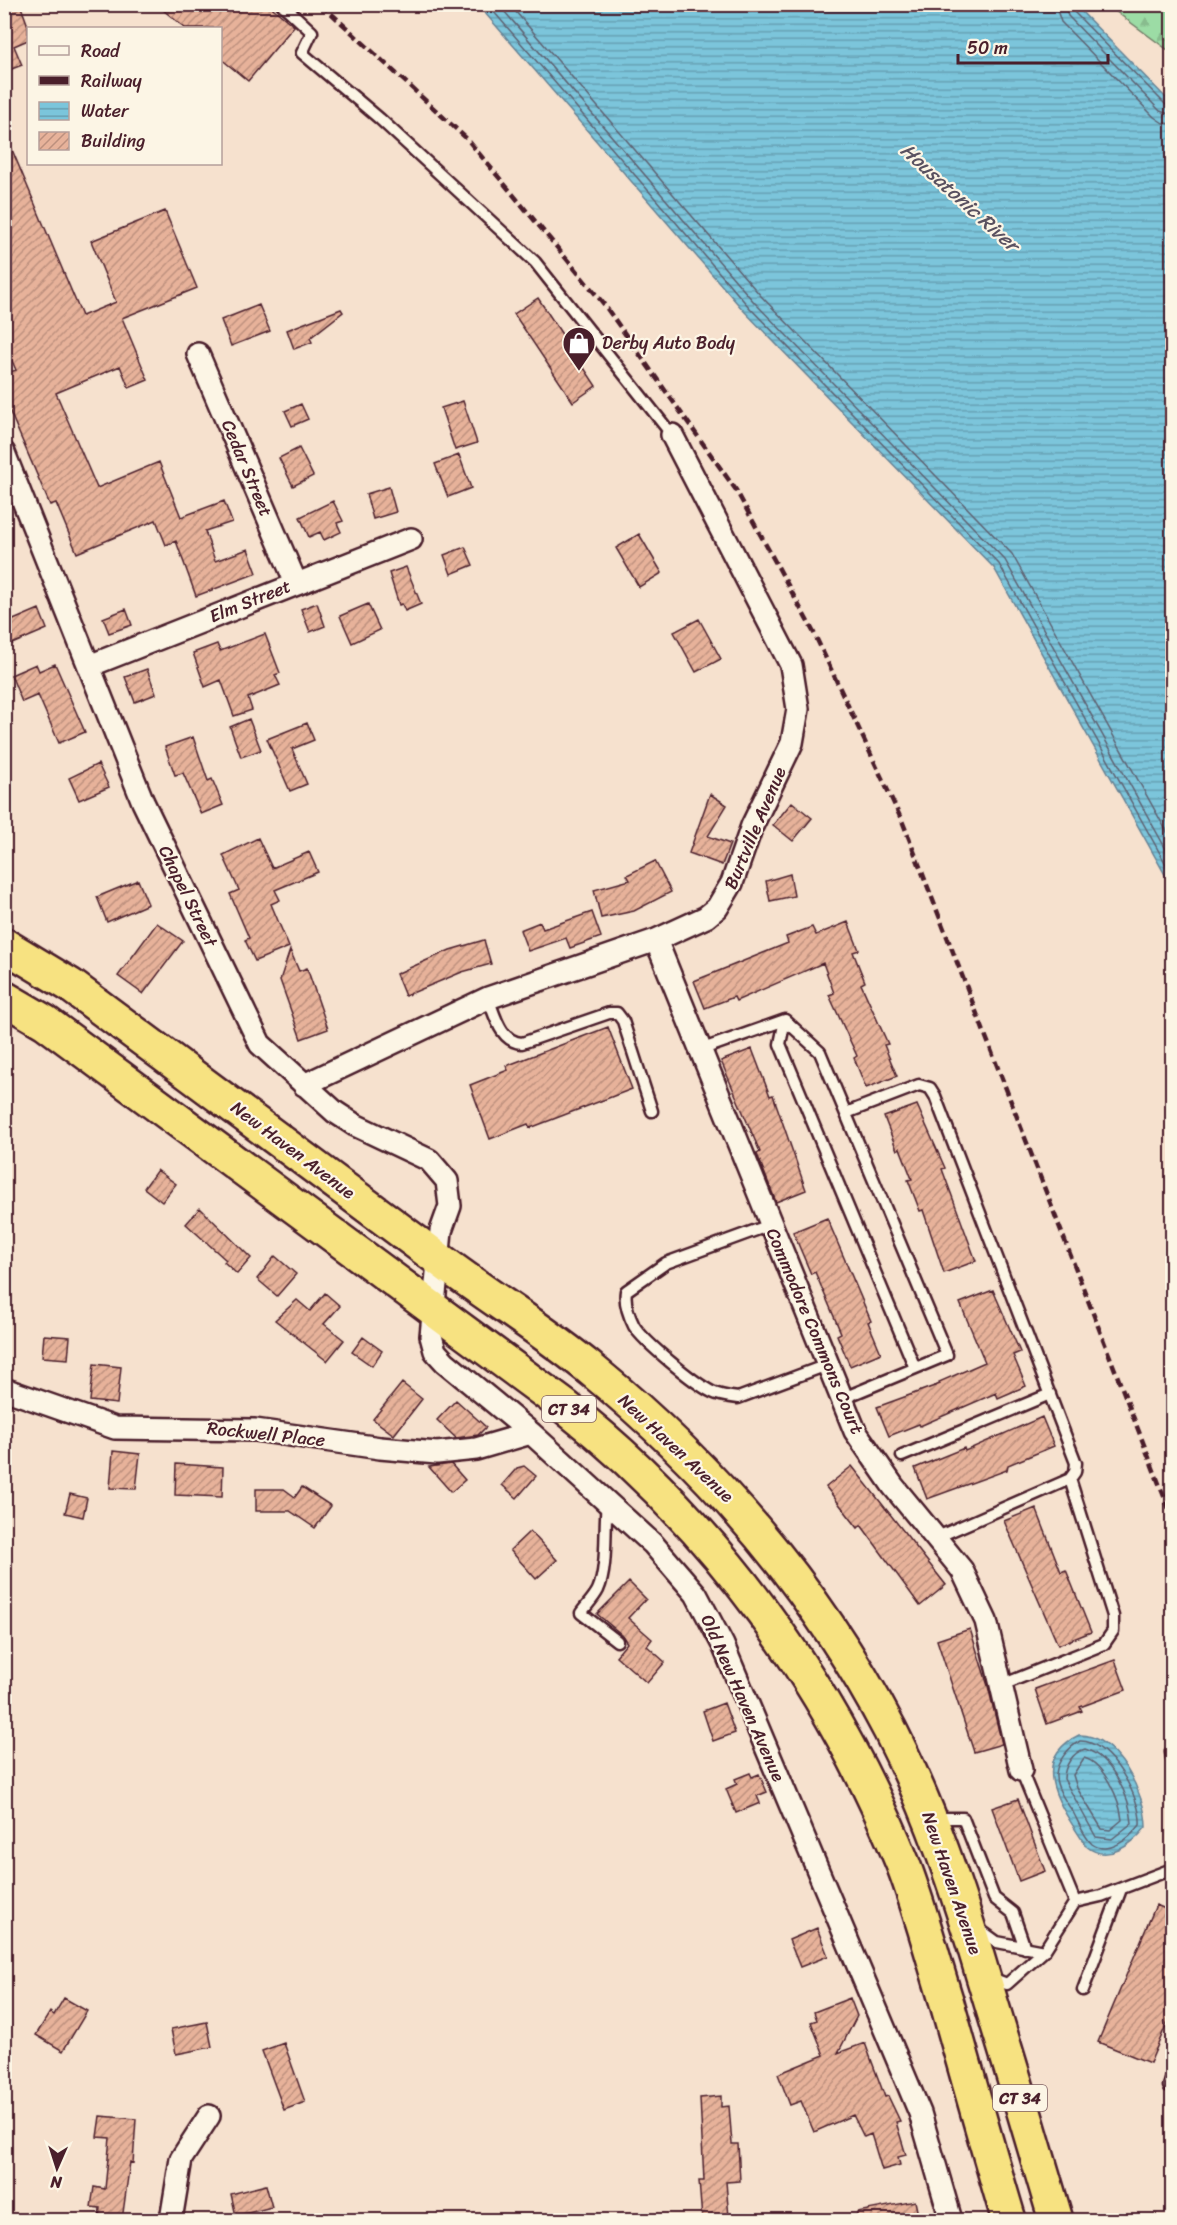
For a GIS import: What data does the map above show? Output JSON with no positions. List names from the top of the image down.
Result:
{
  "streets": {
    "highway": ["New Haven Avenue", "CT 34"],
    "street": [
      "Cedar Street",
      "Elm Street",
      "Burtville Avenue",
      "Chapel Street",
      "Commodore Commons Court",
      "Rockwell Place",
      "Old New Haven Avenue"
    ]
  },
  "crossings": [
    ["Cedar Street", "Elm Street"],
    ["Elm Street", "Chapel Street"],
    ["Burtville Avenue", "Chapel Street"],
    ["Burtville Avenue", "Commodore Commons Court"],
    ["Chapel Street", "New Haven Avenue"],
    ["Chapel Street", "Old New Haven Avenue"],
    ["New Haven Avenue", "Old New Haven Avenue"],
    ["CT 34", "Old New Haven Avenue"],
    ["Rockwell Place", "Old New Haven Avenue"]
  ],
  "water": ["Housatonic River"],
  "places": {
    "shop": ["Derby Auto Body"]
  },
  "legend": [
    "Road",
    "Railway",
    "Water",
    "Building"
  ],
  "scale_bar": "50 m",
  "north": "bottom"
}
